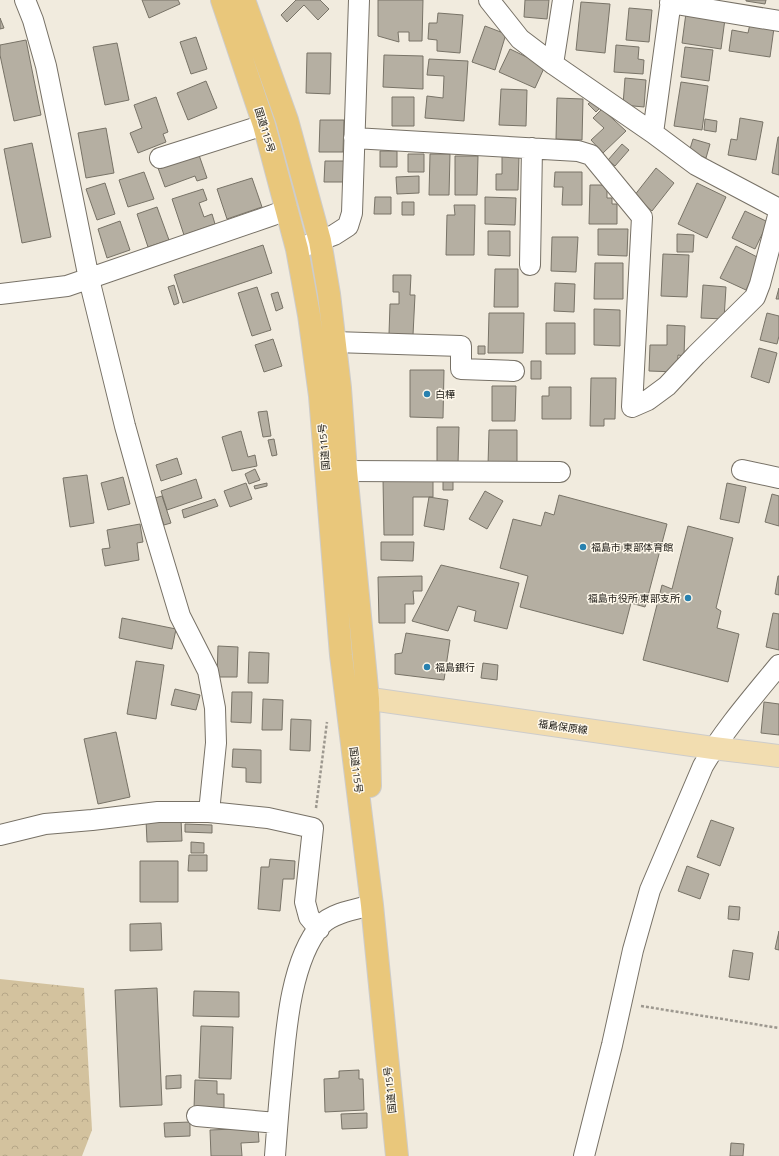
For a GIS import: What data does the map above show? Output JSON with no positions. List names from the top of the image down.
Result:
{
  "streets": {
    "highway": ["国道115号"],
    "main road": ["福島保原線"]
  },
  "crossings": [
    ["国道115号", "福島保原線"]
  ],
  "places": [
    "白樺",
    "福島市 東部体育館",
    "福島市役所 東部支所",
    "福島銀行"
  ]
}
